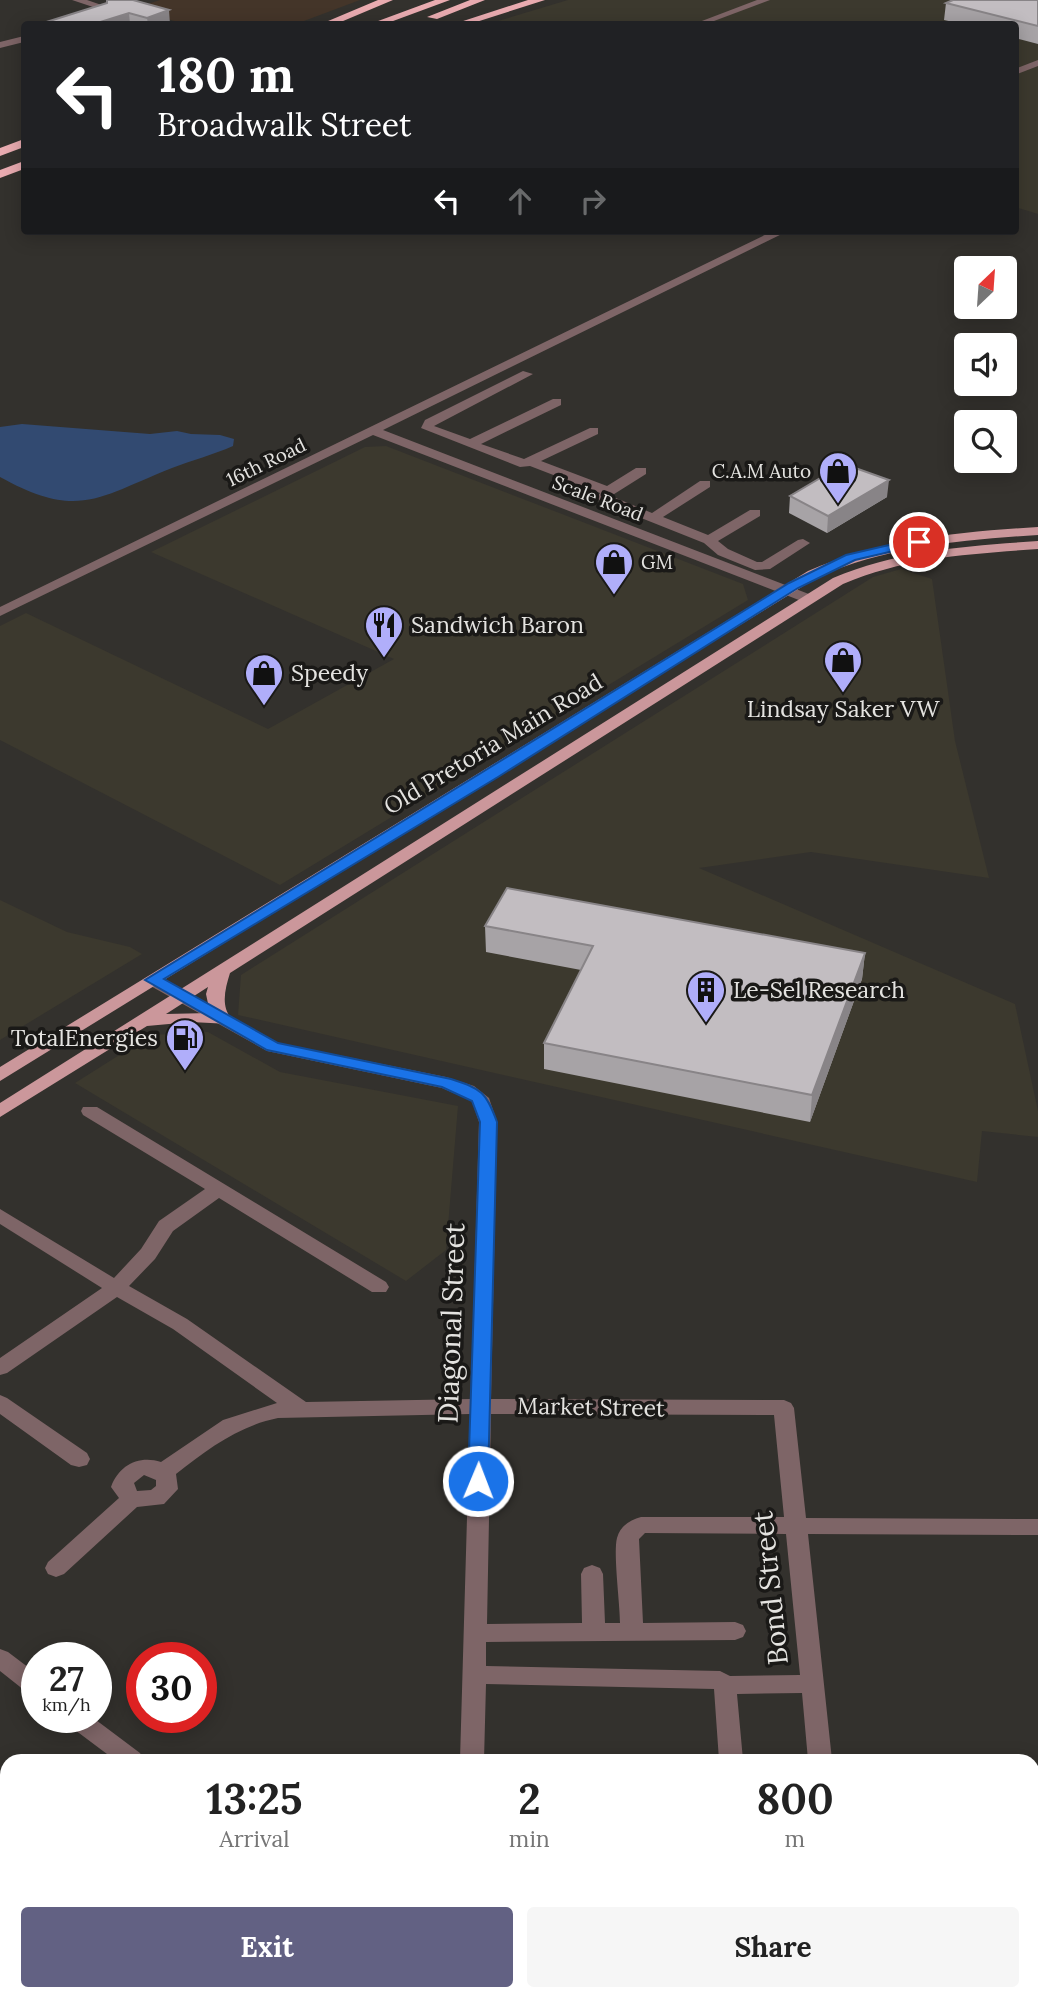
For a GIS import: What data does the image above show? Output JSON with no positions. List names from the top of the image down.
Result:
{
  "streets": {
    "main road": ["Old Pretoria Main Road"],
    "street": [
      "16th Road",
      "Scale Road",
      "Diagonal Street",
      "Market Street",
      "Bond Street"
    ]
  },
  "crossings": [
    ["16th Road", "Scale Road"],
    ["Scale Road", "Old Pretoria Main Road"],
    ["Diagonal Street", "Market Street"],
    ["Market Street", "Bond Street"]
  ],
  "places": {
    "shop": [
      "C.A.M Auto",
      "GM",
      "Lindsay Saker VW",
      "Speedy"
    ],
    "restaurant": ["Sandwich Baron"],
    "building": ["Le-Sel Research"],
    "fuel station": ["TotalEnergies"]
  },
  "north": "top right",
  "page": {
    "turn": ["180 m", "Broadwalk Street"],
    "speed": "27 km/h",
    "limit": "30",
    "eta": [
      "13:25",
      "Arrival",
      "2",
      "min",
      "800",
      "m"
    ],
    "buttons": ["Exit", "Share"]
  }
}
